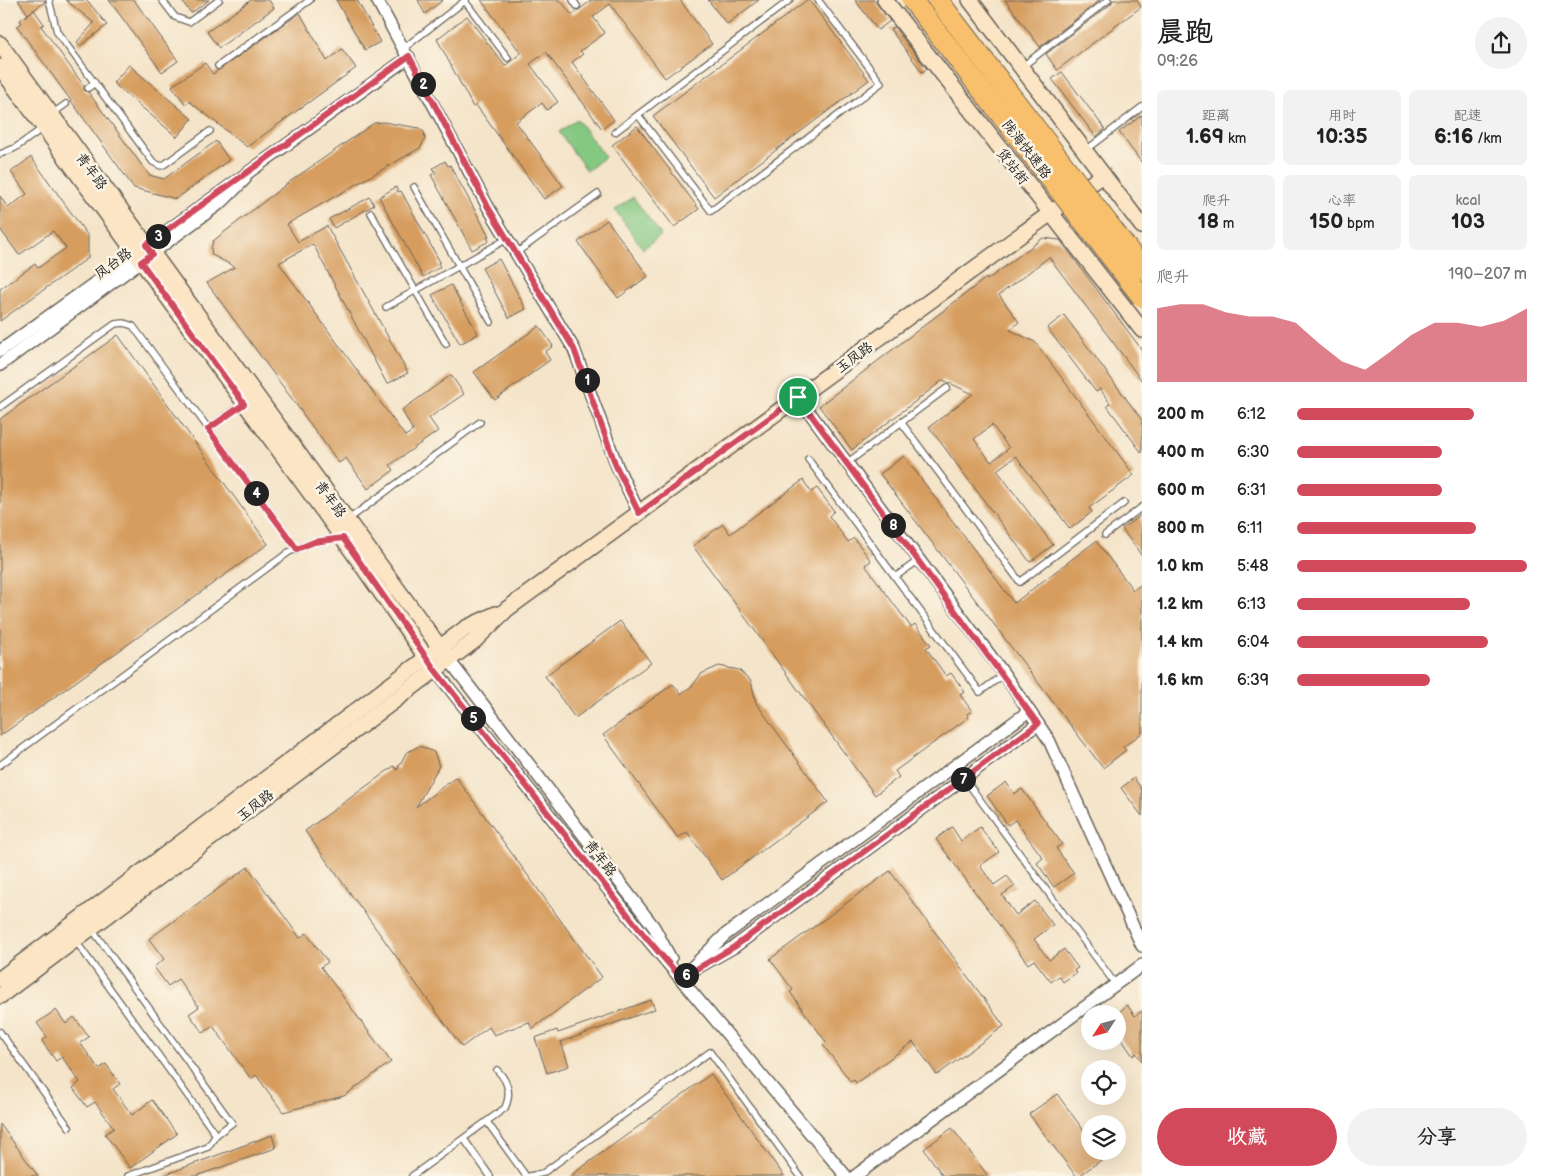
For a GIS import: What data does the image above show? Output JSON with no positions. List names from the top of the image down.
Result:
{
  "streets": {
    "highway": ["陇海快速路"],
    "street": [
      "货站街",
      "青年路",
      "凤台路",
      "玉凤路"
    ]
  },
  "crossings": [
    ["货站街", "玉凤路"],
    ["青年路", "凤台路"],
    ["青年路", "玉凤路"]
  ],
  "north": "bottom left",
  "page": {
    "heading": ["晨跑", "09:26"],
    "pins": [
      "2",
      "3",
      "1",
      "4",
      "8",
      "5",
      "7",
      "6"
    ],
    "stats": [
      ["距离", "1.69 km"],
      ["用时", "10:35"],
      ["配速", "6:16 /km"],
      ["爬升", "18 m"],
      ["心率", "150 bpm"],
      ["kcal", "103"]
    ],
    "chart": ["爬升", "190–207 m"],
    "list": [
      {
        "name": "200 m",
        "note": "6:12"
      },
      {
        "name": "400 m",
        "note": "6:30"
      },
      {
        "name": "600 m",
        "note": "6:31"
      },
      {
        "name": "800 m",
        "note": "6:11"
      },
      {
        "name": "1.0 km",
        "note": "5:48"
      },
      {
        "name": "1.2 km",
        "note": "6:13"
      },
      {
        "name": "1.4 km",
        "note": "6:04"
      },
      {
        "name": "1.6 km",
        "note": "6:39"
      }
    ],
    "buttons": ["收藏", "分享"]
  }
}
